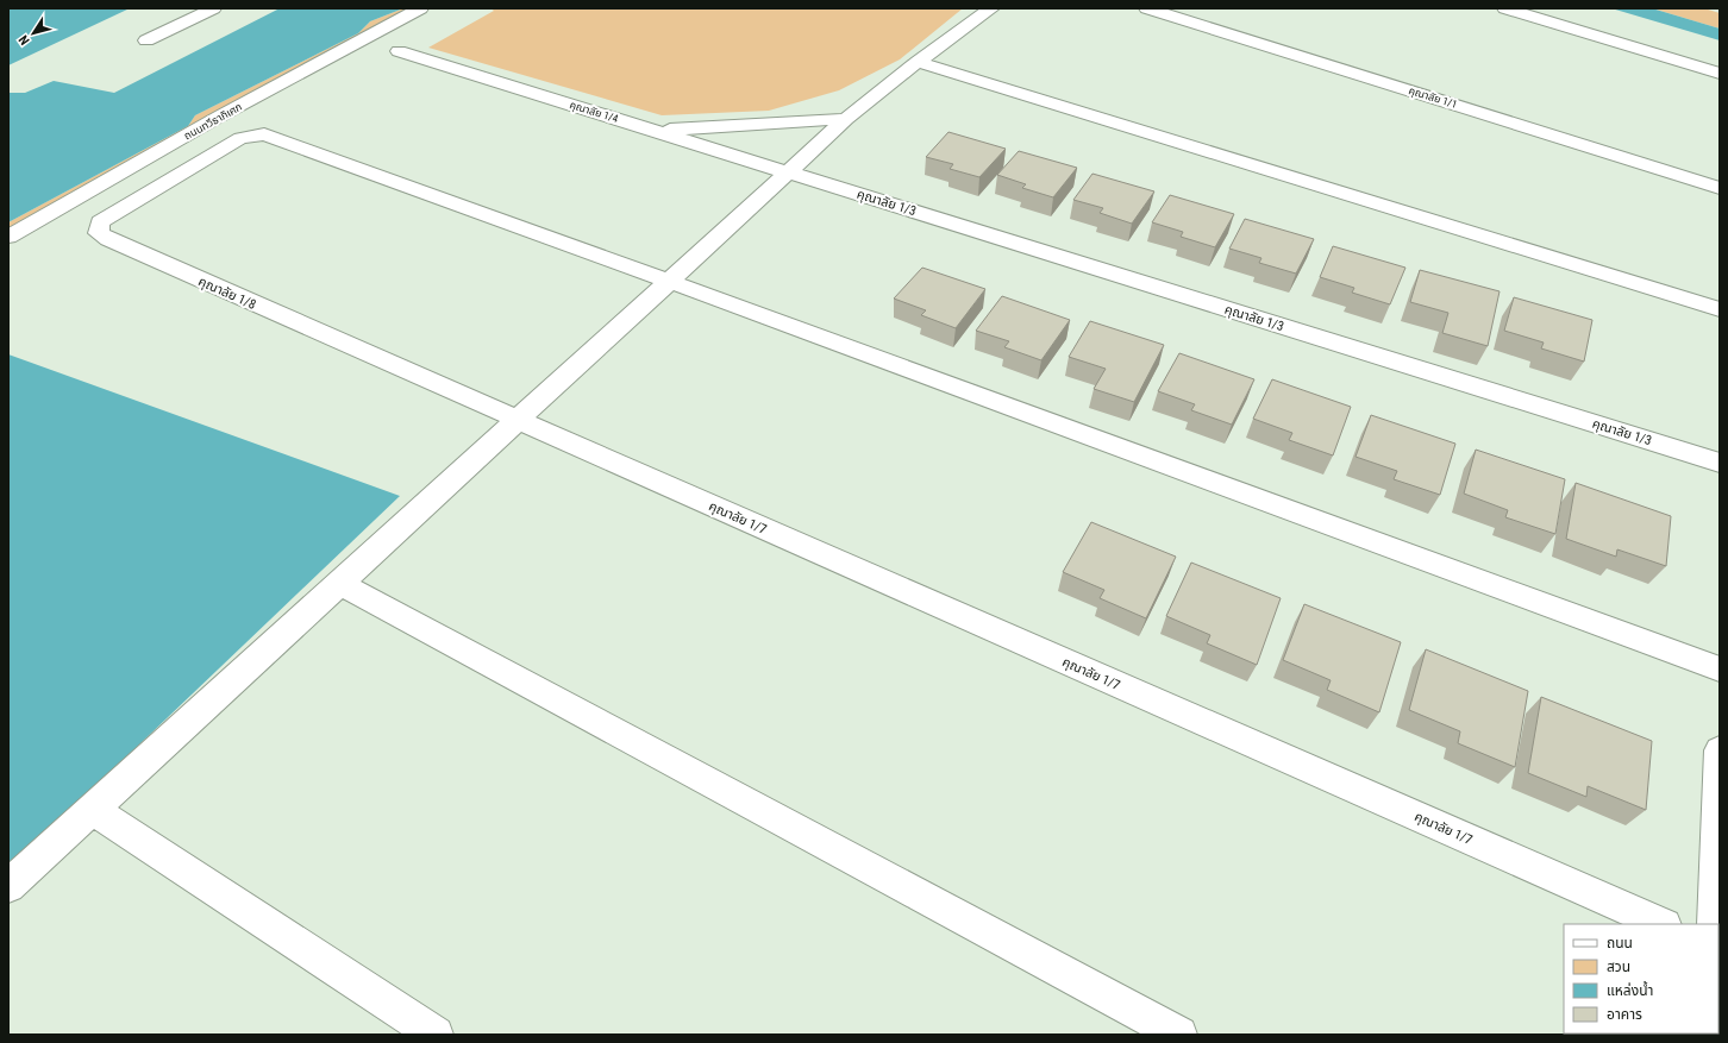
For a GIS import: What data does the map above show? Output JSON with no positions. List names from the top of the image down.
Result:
{
  "streets": {
    "street": [
      "คุณาลัย 1/1",
      "คุณาลัย 1/4",
      "ถนนทวีธาภิเศก",
      "คุณาลัย 1/3",
      "คุณาลัย 1/8",
      "คุณาลัย 1/7"
    ]
  },
  "crossings": [
    ["คุณาลัย 1/4", "คุณาลัย 1/3"],
    ["คุณาลัย 1/8", "คุณาลัย 1/7"]
  ],
  "legend": [
    "ถนน",
    "สวน",
    "แหล่งน้ำ",
    "อาคาร"
  ],
  "north": "bottom left"
}
